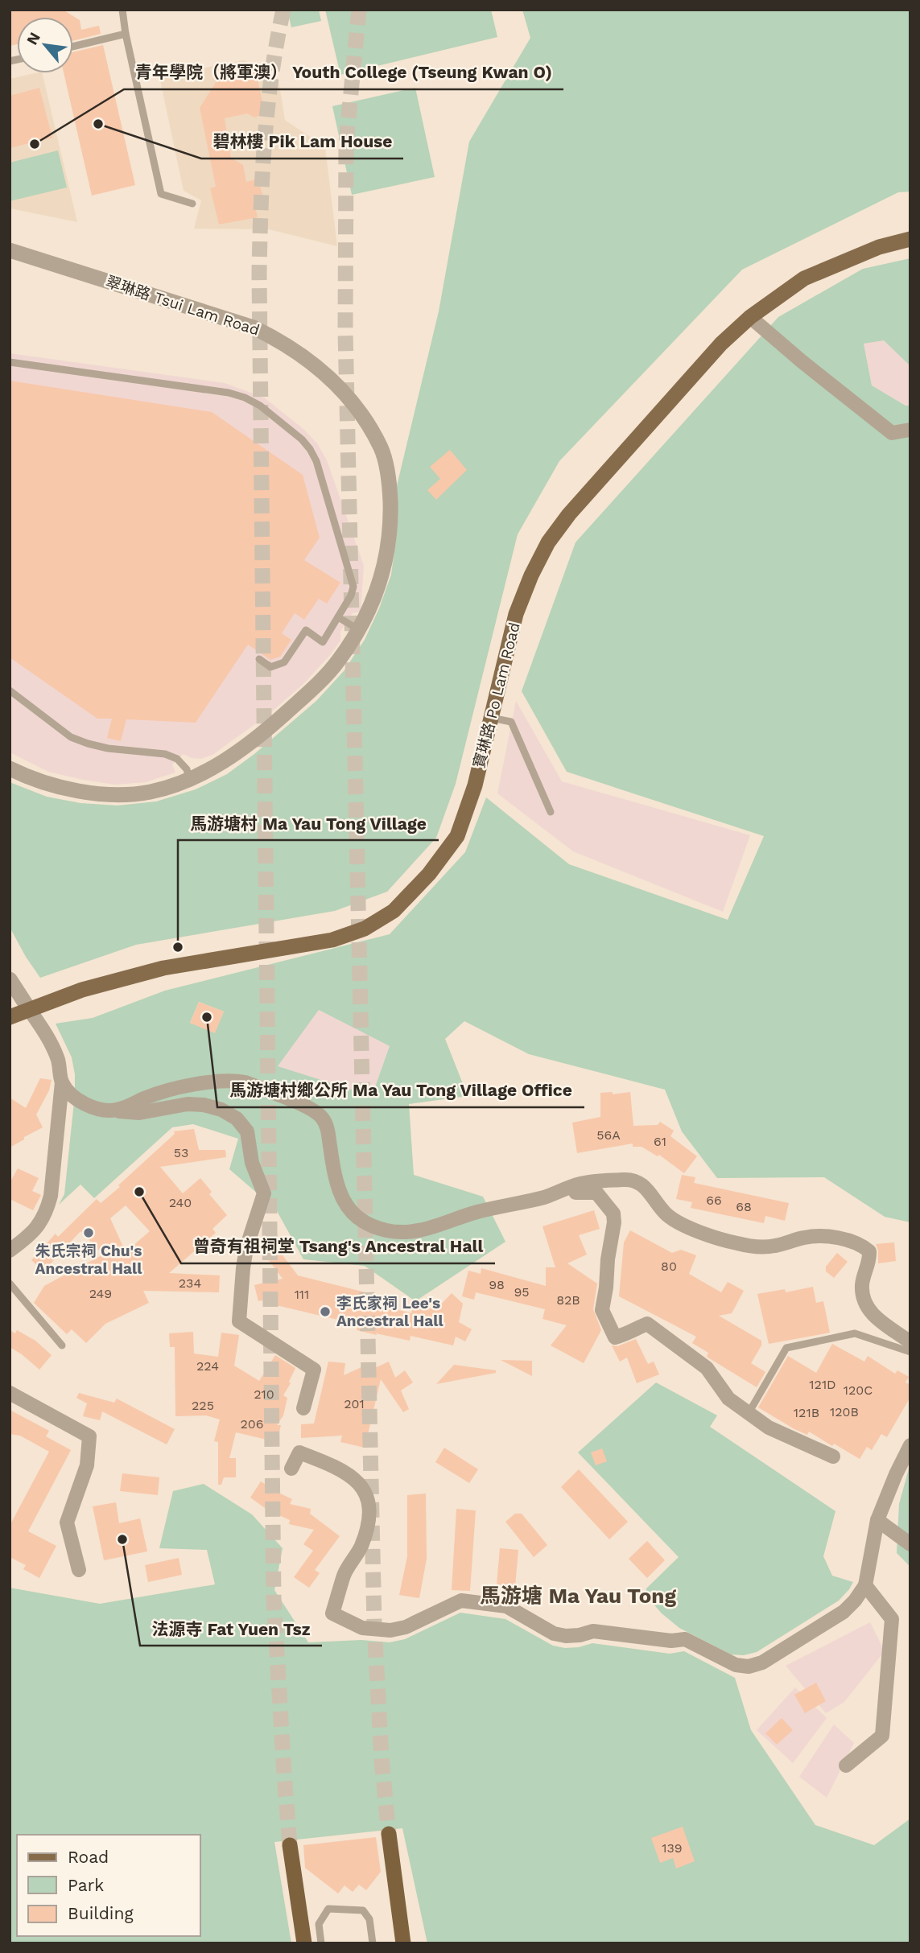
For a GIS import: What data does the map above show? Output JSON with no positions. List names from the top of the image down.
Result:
{
  "streets": {
    "main road": ["寶琳路 Po Lam Road"],
    "street": ["翠琳路 Tsui Lam Road"]
  },
  "districts": ["馬游塘 Ma Yau Tong"],
  "places": [
    "碧林樓 Pik Lam House",
    "青年學院（將軍澳） Youth College (Tseung Kwan O)",
    "馬游塘村 Ma Yau Tong Village",
    "馬游塘村鄉公所 Ma Yau Tong Village Office",
    "曾奇有祖祠堂 Tsang's Ancestral Hall",
    "朱氏宗祠 Chu's Ancestral Hall",
    "李氏家祠 Lee's Ancestral Hall",
    "法源寺 Fat Yuen Tsz"
  ],
  "house_numbers": [
    "56A",
    "61",
    "53",
    "66",
    "240",
    "68",
    "80",
    "234",
    "98",
    "95",
    "249",
    "111",
    "82B",
    "224",
    "121D",
    "120C",
    "210",
    "201",
    "225",
    "120B",
    "121B",
    "206",
    "139"
  ],
  "legend": ["Road", "Park", "Building"],
  "north": "top left"
}
